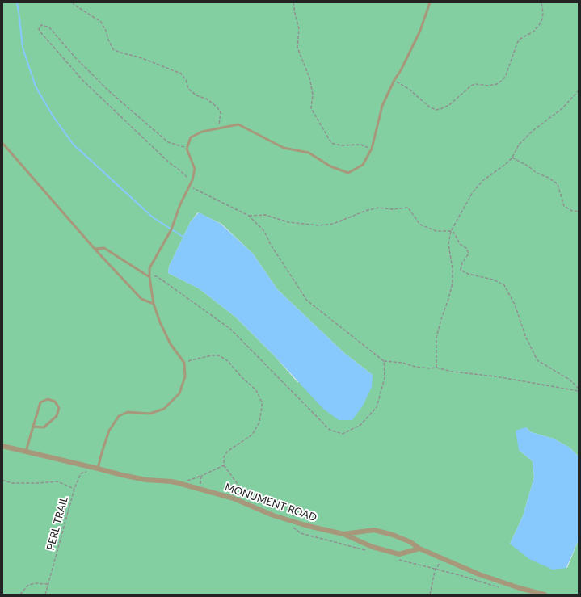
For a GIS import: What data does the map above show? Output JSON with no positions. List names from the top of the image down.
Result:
{
  "streets": {
    "street": ["MONUMENT ROAD"],
    "path": ["PERL TRAIL"]
  }
}
